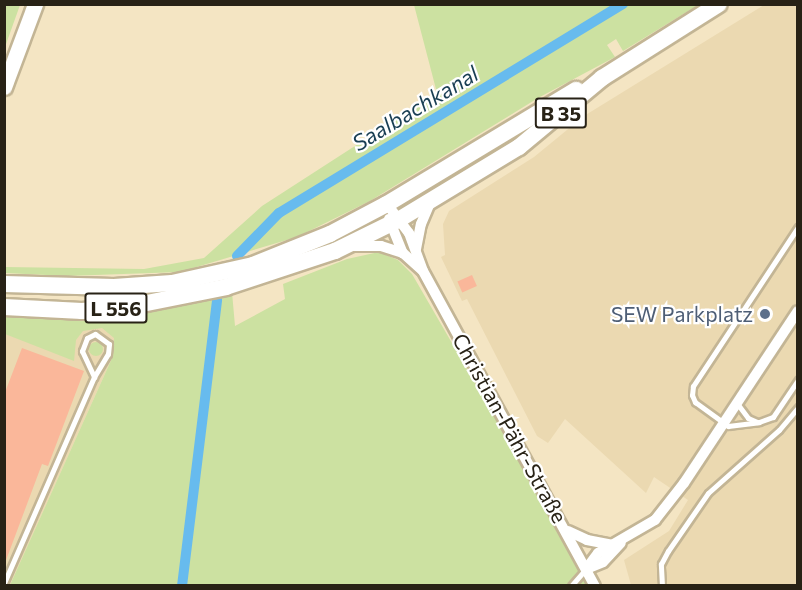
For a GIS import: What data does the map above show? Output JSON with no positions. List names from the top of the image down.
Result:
{
  "streets": {
    "main road": ["B 35", "L 556"],
    "street": ["Christian-Pähr-Straße"]
  },
  "crossings": [
    ["B 35", "L 556"],
    ["B 35", "Christian-Pähr-Straße"],
    ["L 556", "Christian-Pähr-Straße"]
  ],
  "water": ["Saalbachkanal"],
  "places": ["SEW Parkplatz"]
}
